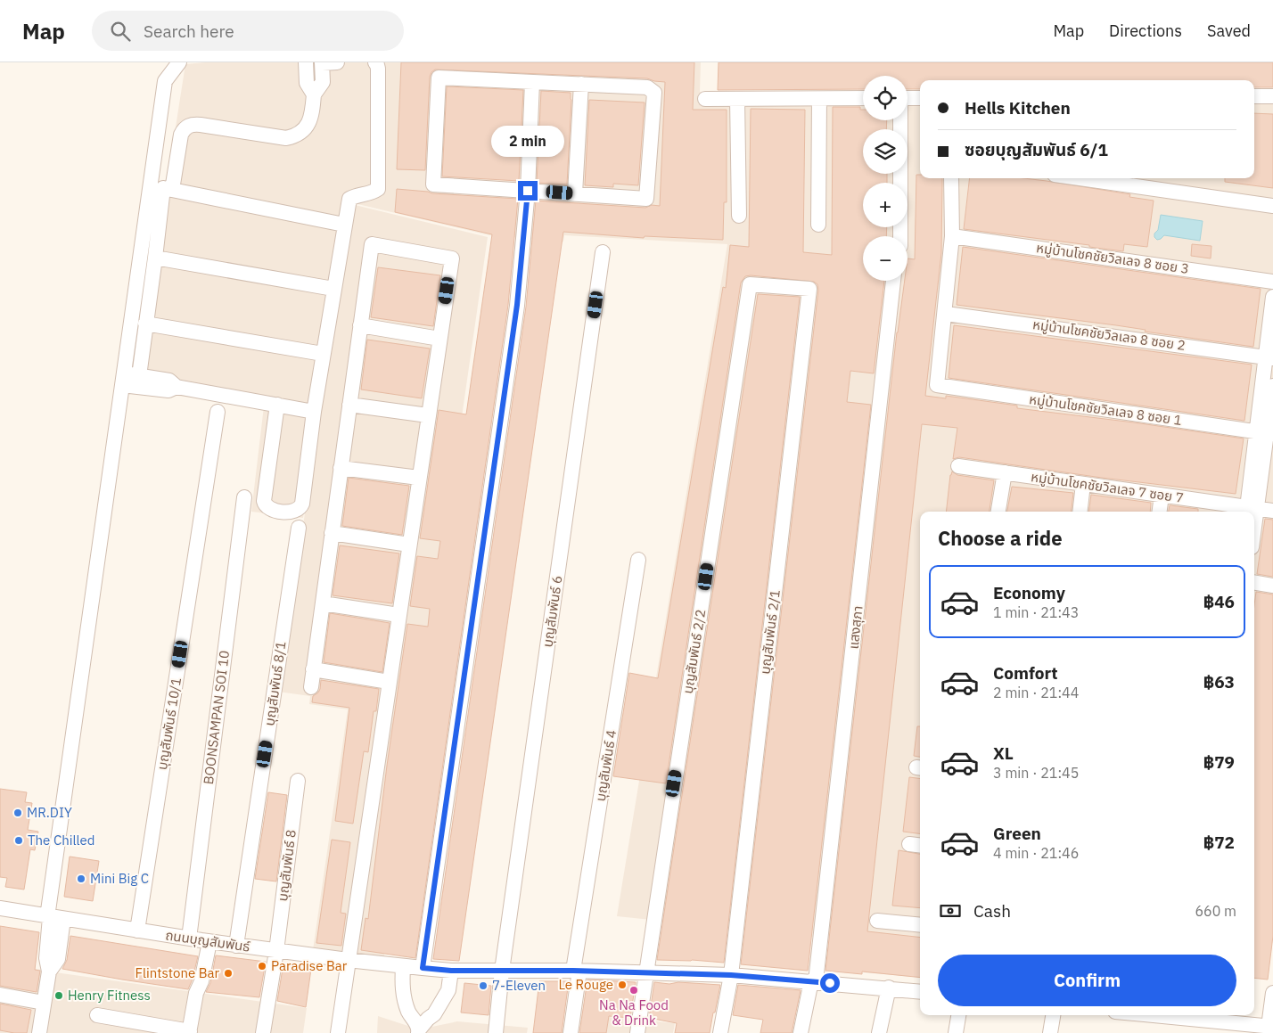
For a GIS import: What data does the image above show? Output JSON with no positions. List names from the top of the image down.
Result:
{
  "streets": {
    "street": [
      "หมู่บ้านโชคชัยวิลเลจ 8 ซอย 3",
      "หมู่บ้านโชคชัยวิลเลจ 8 ซอย 2",
      "หมู่บ้านโชคชัยวิลเลจ 8 ซอย 1",
      "หมู่บ้านโชคชัยวิลเลจ 7 ซอย 7",
      "บุญสัมพันธ์ 6",
      "แสงสุภา",
      "บุญสัมพันธ์ 2/1",
      "บุญสัมพันธ์ 2/2",
      "บุญสัมพันธ์ 8/1",
      "BOONSAMPAN SOI 10",
      "บุญสัมพันธ์ 10/1",
      "บุญสัมพันธ์ 4",
      "บุญสัมพันธ์ 8",
      "ถนนบุญสัมพันธ์"
    ]
  },
  "crossings": [
    ["หมู่บ้านโชคชัยวิลเลจ 8 ซอย 2", "หมู่บ้านโชคชัยวิลเลจ 8 ซอย 1"],
    ["บุญสัมพันธ์ 6", "ถนนบุญสัมพันธ์"],
    ["แสงสุภา", "ถนนบุญสัมพันธ์"],
    ["บุญสัมพันธ์ 2/1", "บุญสัมพันธ์ 2/2"],
    ["บุญสัมพันธ์ 2/1", "ถนนบุญสัมพันธ์"],
    ["บุญสัมพันธ์ 2/2", "ถนนบุญสัมพันธ์"],
    ["บุญสัมพันธ์ 8/1", "ถนนบุญสัมพันธ์"],
    ["BOONSAMPAN SOI 10", "ถนนบุญสัมพันธ์"],
    ["บุญสัมพันธ์ 10/1", "ถนนบุญสัมพันธ์"],
    ["บุญสัมพันธ์ 4", "ถนนบุญสัมพันธ์"],
    ["บุญสัมพันธ์ 8", "ถนนบุญสัมพันธ์"]
  ],
  "places": [
    "MR.DIY",
    "The Chilled",
    "Mini Big C",
    "Paradise Bar",
    "Flintstone Bar",
    "Le Rouge",
    "7-Eleven",
    "Na Na Food & Drink",
    "Henry Fitness"
  ],
  "page": {
    "header": "Map",
    "search": "Search here",
    "nav": ["Map", "Directions", "Saved"],
    "map_buttons": ["+", "−"],
    "banner": ["Hells Kitchen", "ซอยบุญสัมพันธ์ 6/1"],
    "bubble": "2 min",
    "heading": "Choose a ride",
    "list": [
      {
        "name": "Economy",
        "note": "1 min · 21:43",
        "value": "฿46"
      },
      {
        "name": "Comfort",
        "note": "2 min · 21:44",
        "value": "฿63"
      },
      {
        "name": "XL",
        "note": "3 min · 21:45",
        "value": "฿79"
      },
      {
        "name": "Green",
        "note": "4 min · 21:46",
        "value": "฿72"
      }
    ],
    "pay": ["Cash", "660 m"],
    "buttons": "Confirm"
  }
}
